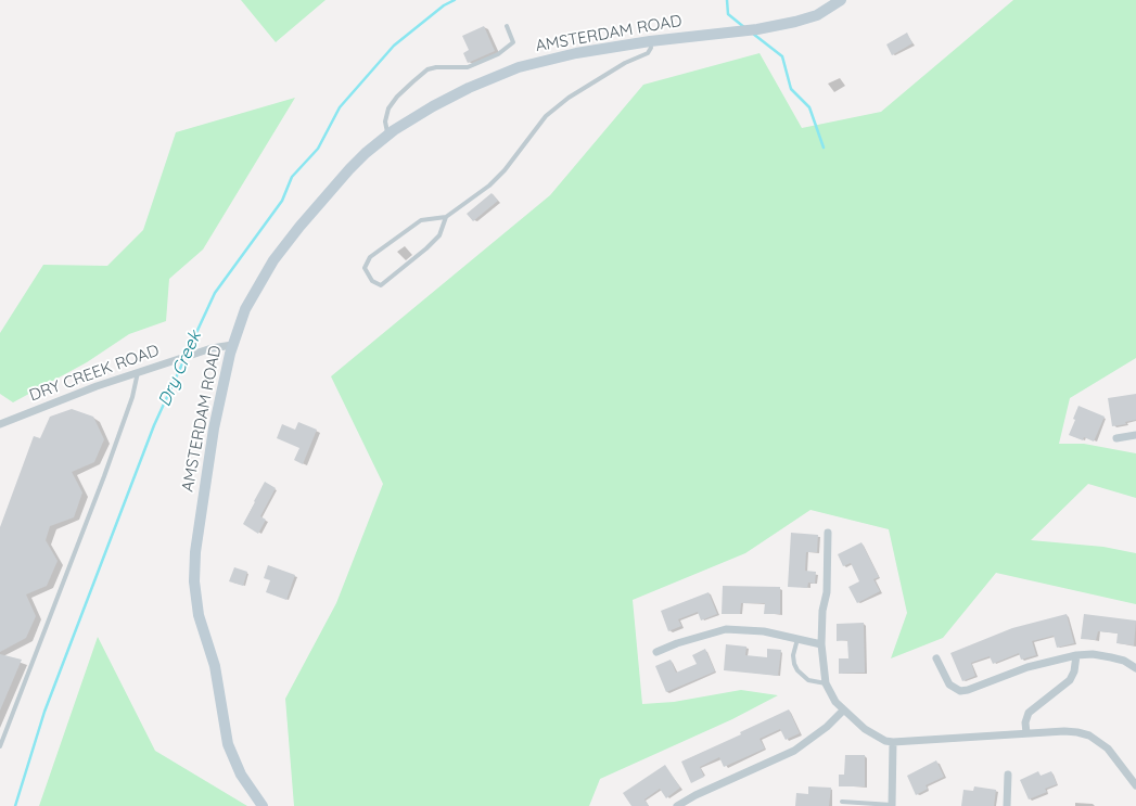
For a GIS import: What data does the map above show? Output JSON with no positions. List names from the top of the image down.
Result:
{
  "streets": {
    "main road": ["AMSTERDAM ROAD"],
    "street": ["DRY CREEK ROAD"]
  },
  "crossings": [
    ["AMSTERDAM ROAD", "DRY CREEK ROAD"]
  ],
  "water": ["Dry Creek"]
}
